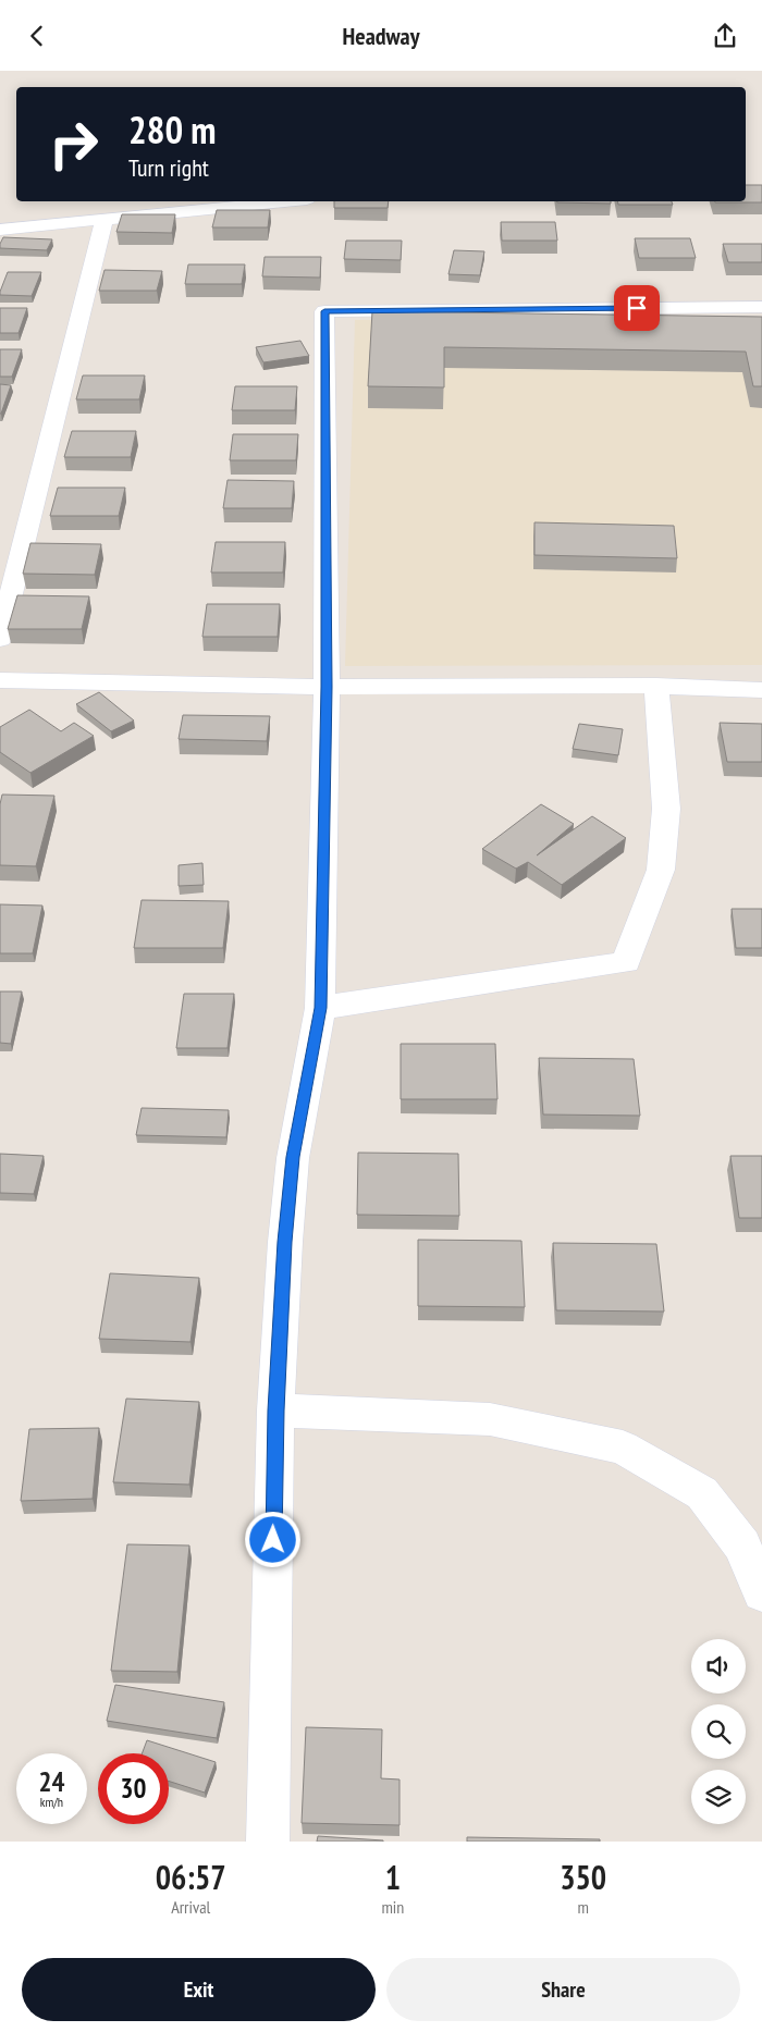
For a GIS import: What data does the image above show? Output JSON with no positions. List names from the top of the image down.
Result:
{
  "page": {
    "header": "Headway",
    "turn": ["280 m", "Turn right"],
    "speed": "24 km/h",
    "limit": "30",
    "eta": [
      "06:57",
      "Arrival",
      "1",
      "min",
      "350",
      "m"
    ],
    "buttons": ["Exit", "Share"]
  }
}
